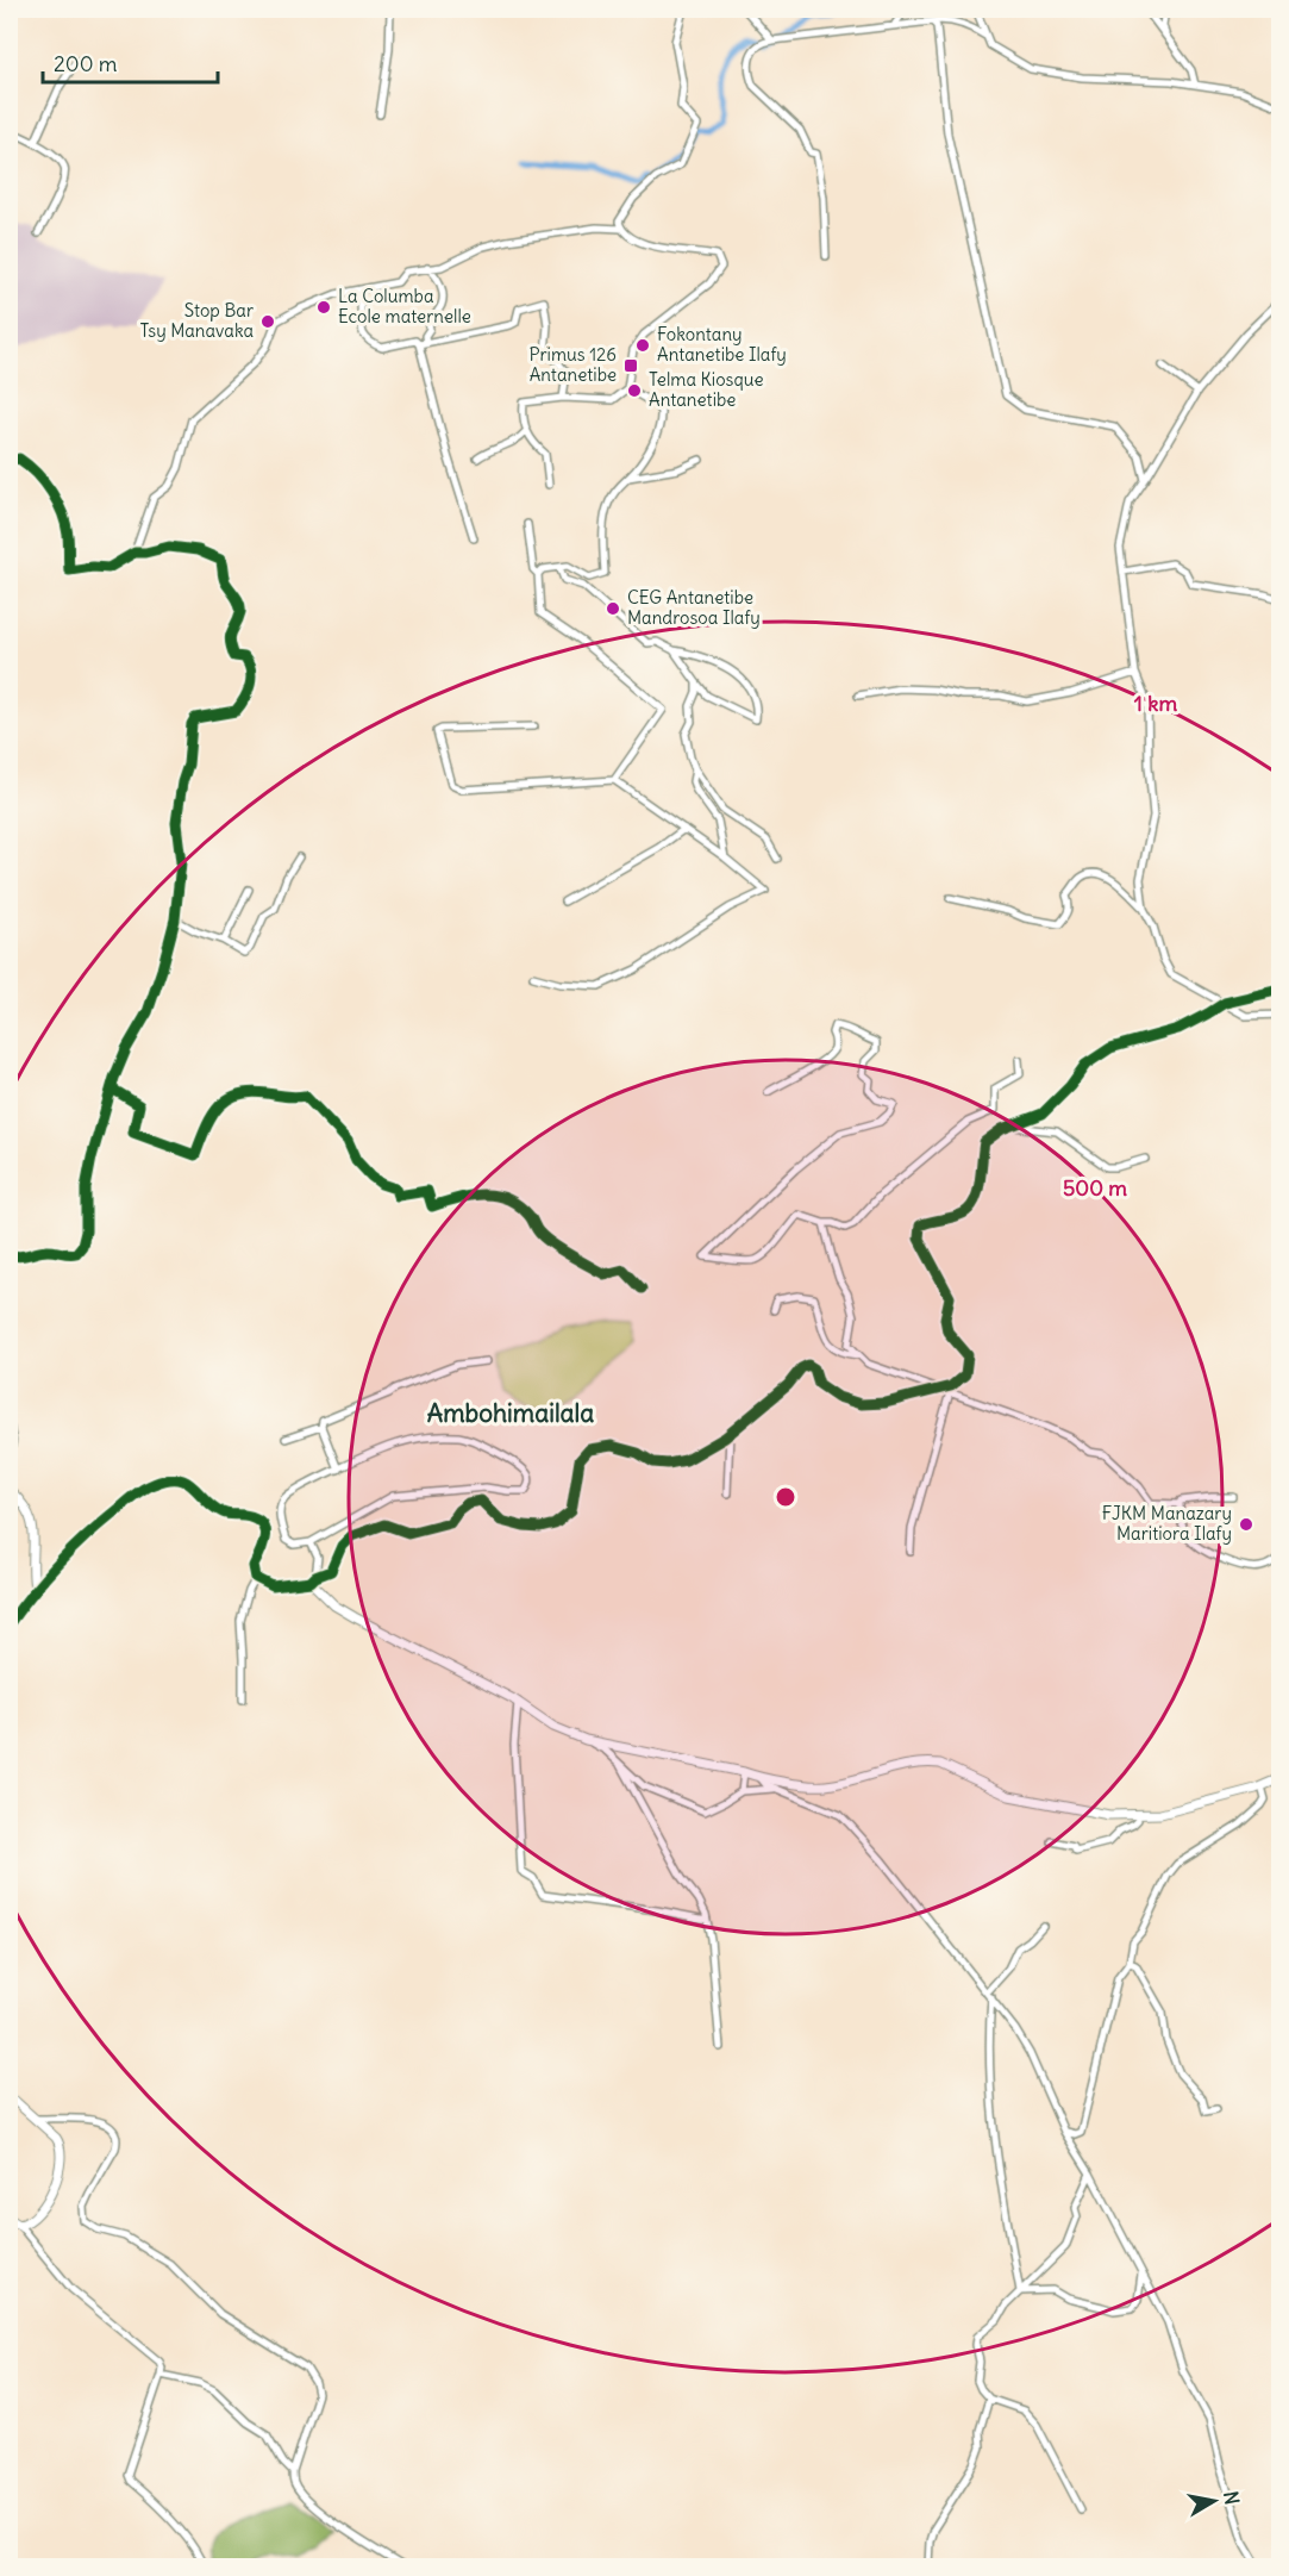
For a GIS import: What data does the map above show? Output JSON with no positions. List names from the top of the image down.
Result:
{
  "districts": ["Ambohimailala"],
  "places": {
    "other": [
      "La Columba Ecole maternelle",
      "Stop Bar Tsy Manavaka",
      "Fokontany Antanetibe Ilafy",
      "Telma Kiosque Antanetibe",
      "CEG Antanetibe Mandrosoa Ilafy",
      "FJKM Manazary Maritiora Ilafy"
    ],
    "transit": ["Primus 126 Antanetibe"]
  },
  "scale_bar": "200 m",
  "north": "right",
  "rings": ["1 km", "500 m"]
}
